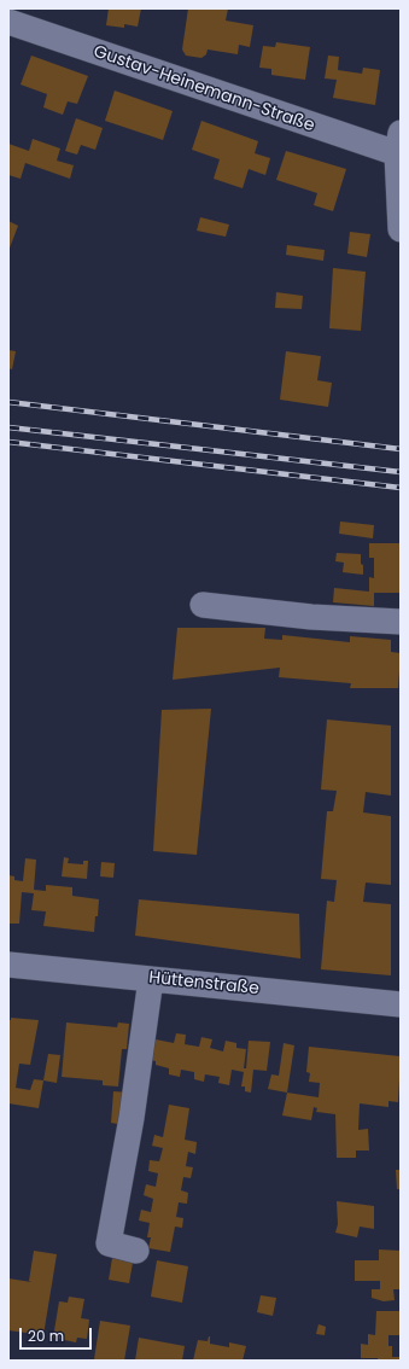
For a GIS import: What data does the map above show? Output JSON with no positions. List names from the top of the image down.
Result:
{
  "streets": {
    "street": ["Gustav-Heinemann-Straße", "Hüttenstraße"]
  },
  "scale_bar": "20 m"
}
